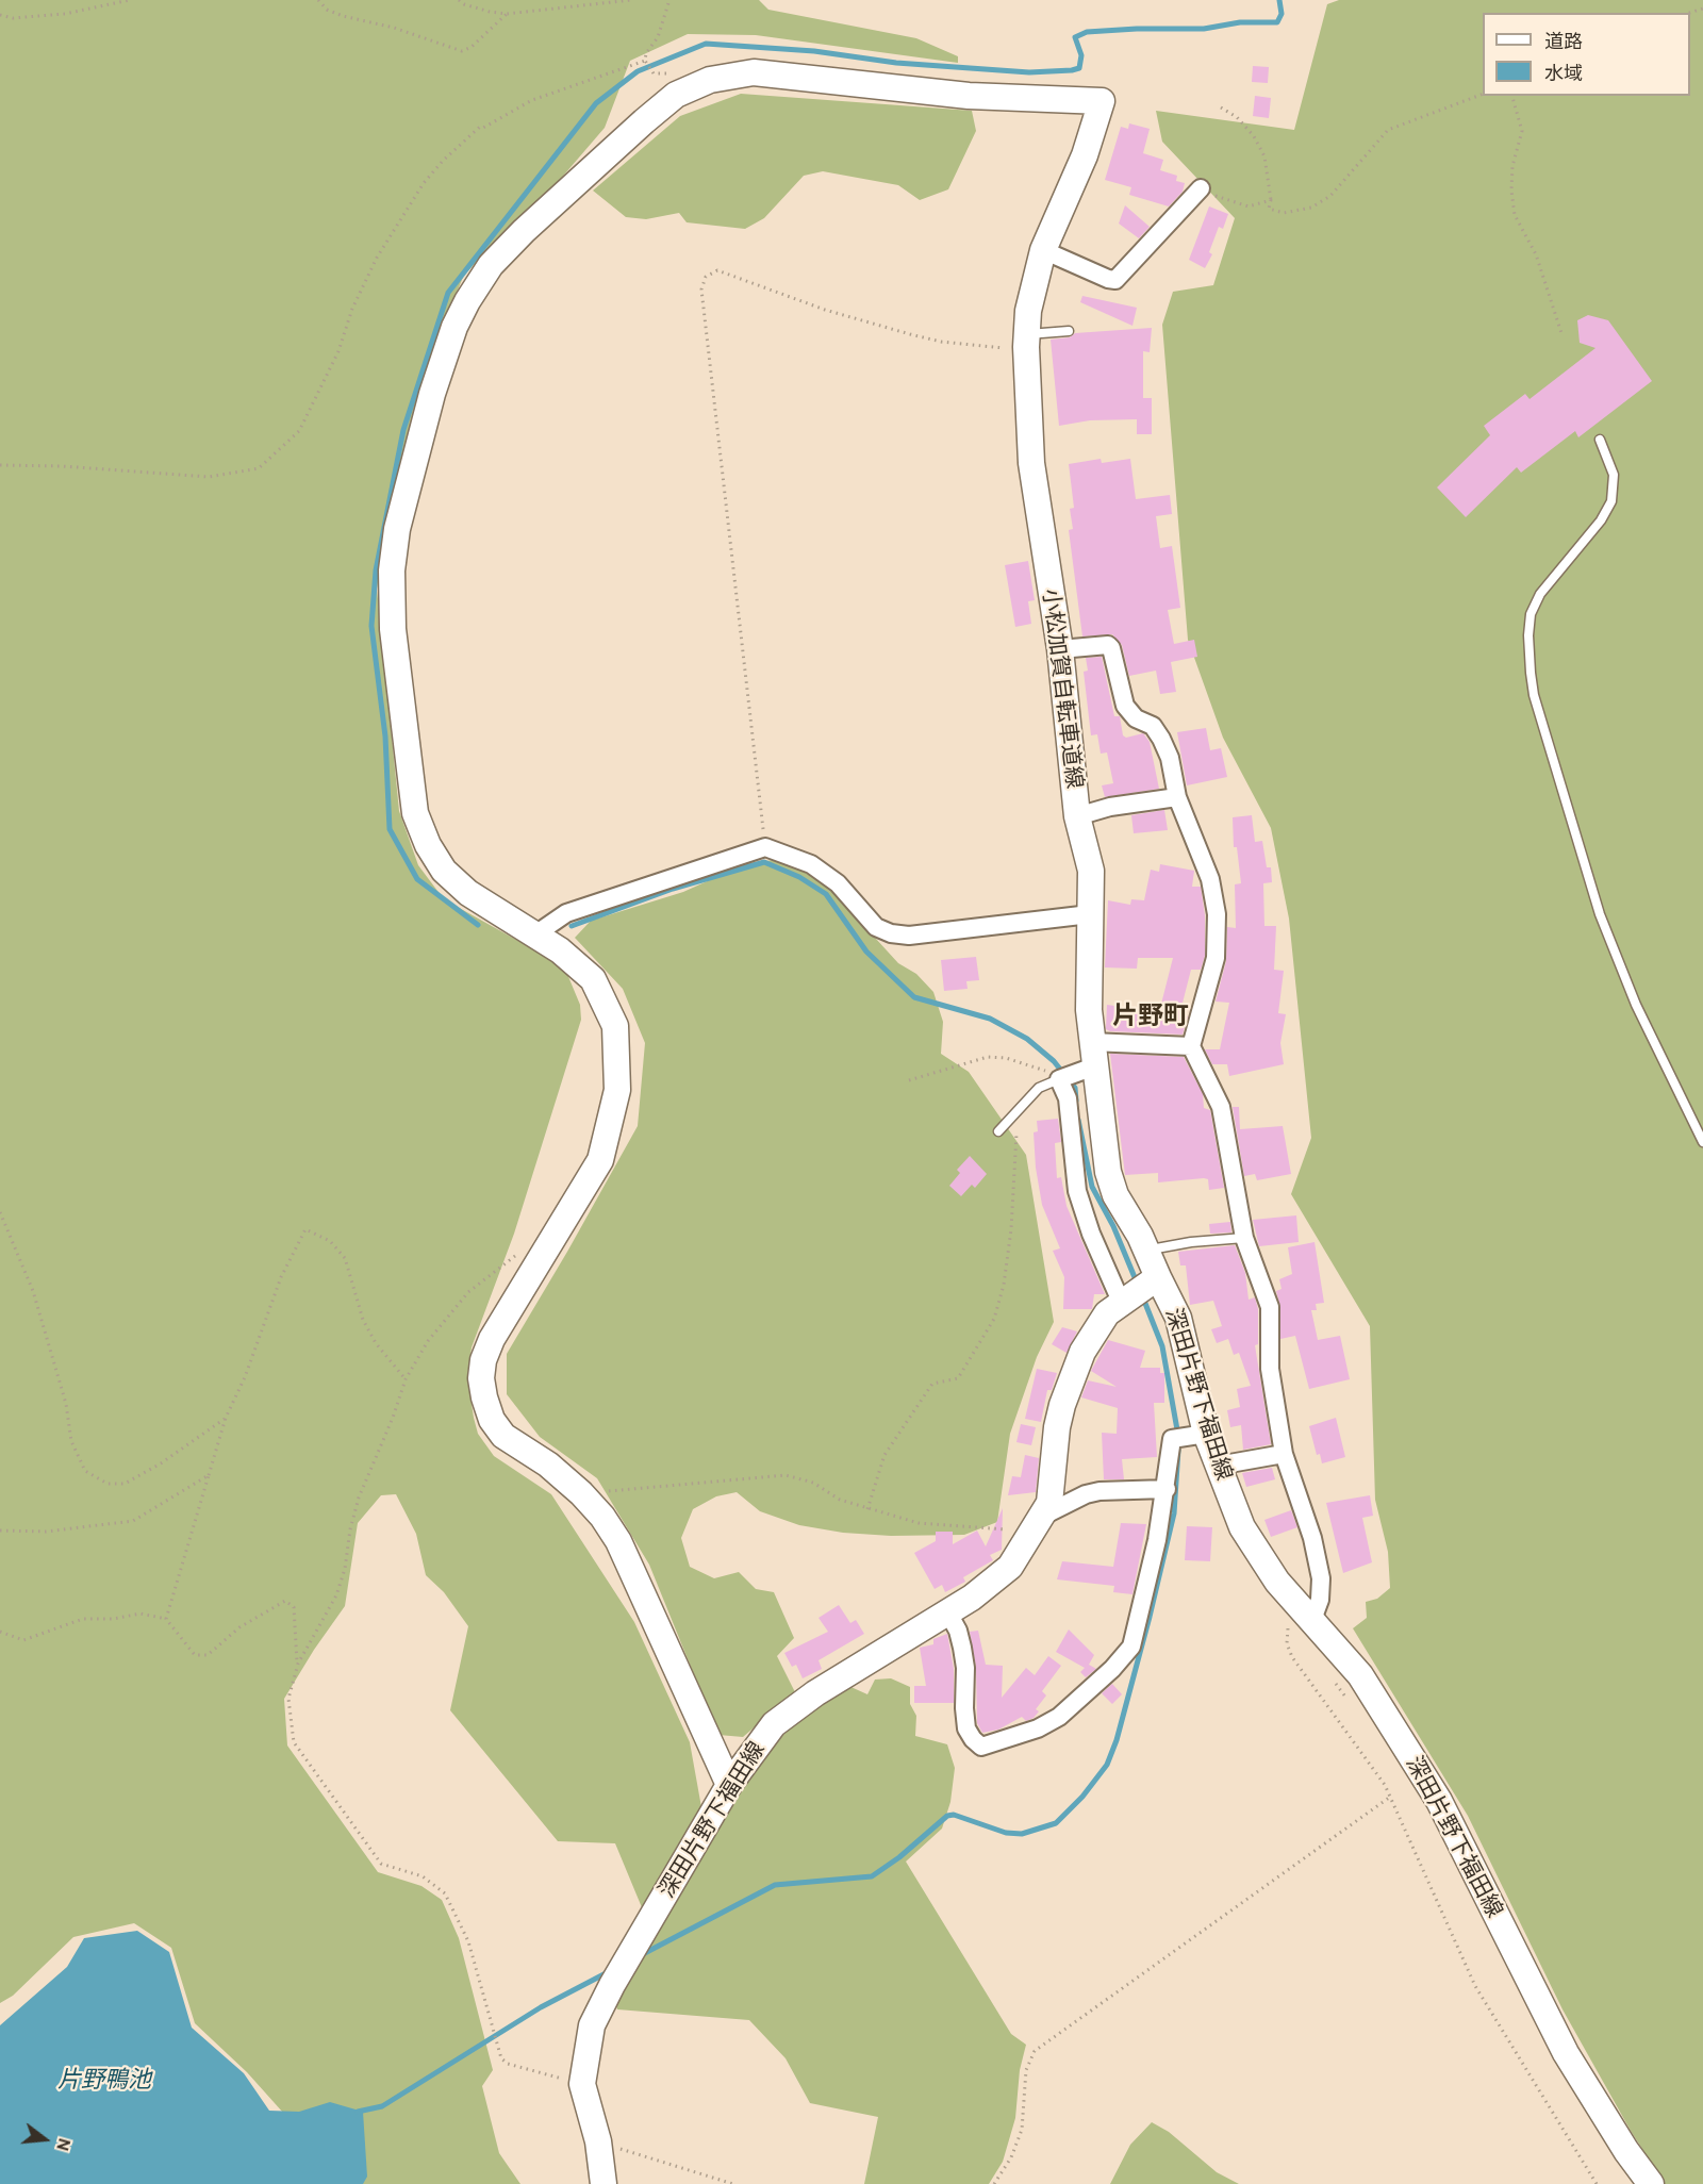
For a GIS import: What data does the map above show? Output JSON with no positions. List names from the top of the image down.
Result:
{
  "streets": {
    "main road": ["小松加賀自転車道線", "深田片野下福田線"]
  },
  "crossings": [
    ["小松加賀自転車道線", "深田片野下福田線"]
  ],
  "districts": ["片野町"],
  "water": ["片野鴨池"],
  "legend": ["道路", "水域"],
  "north": "right"
}
